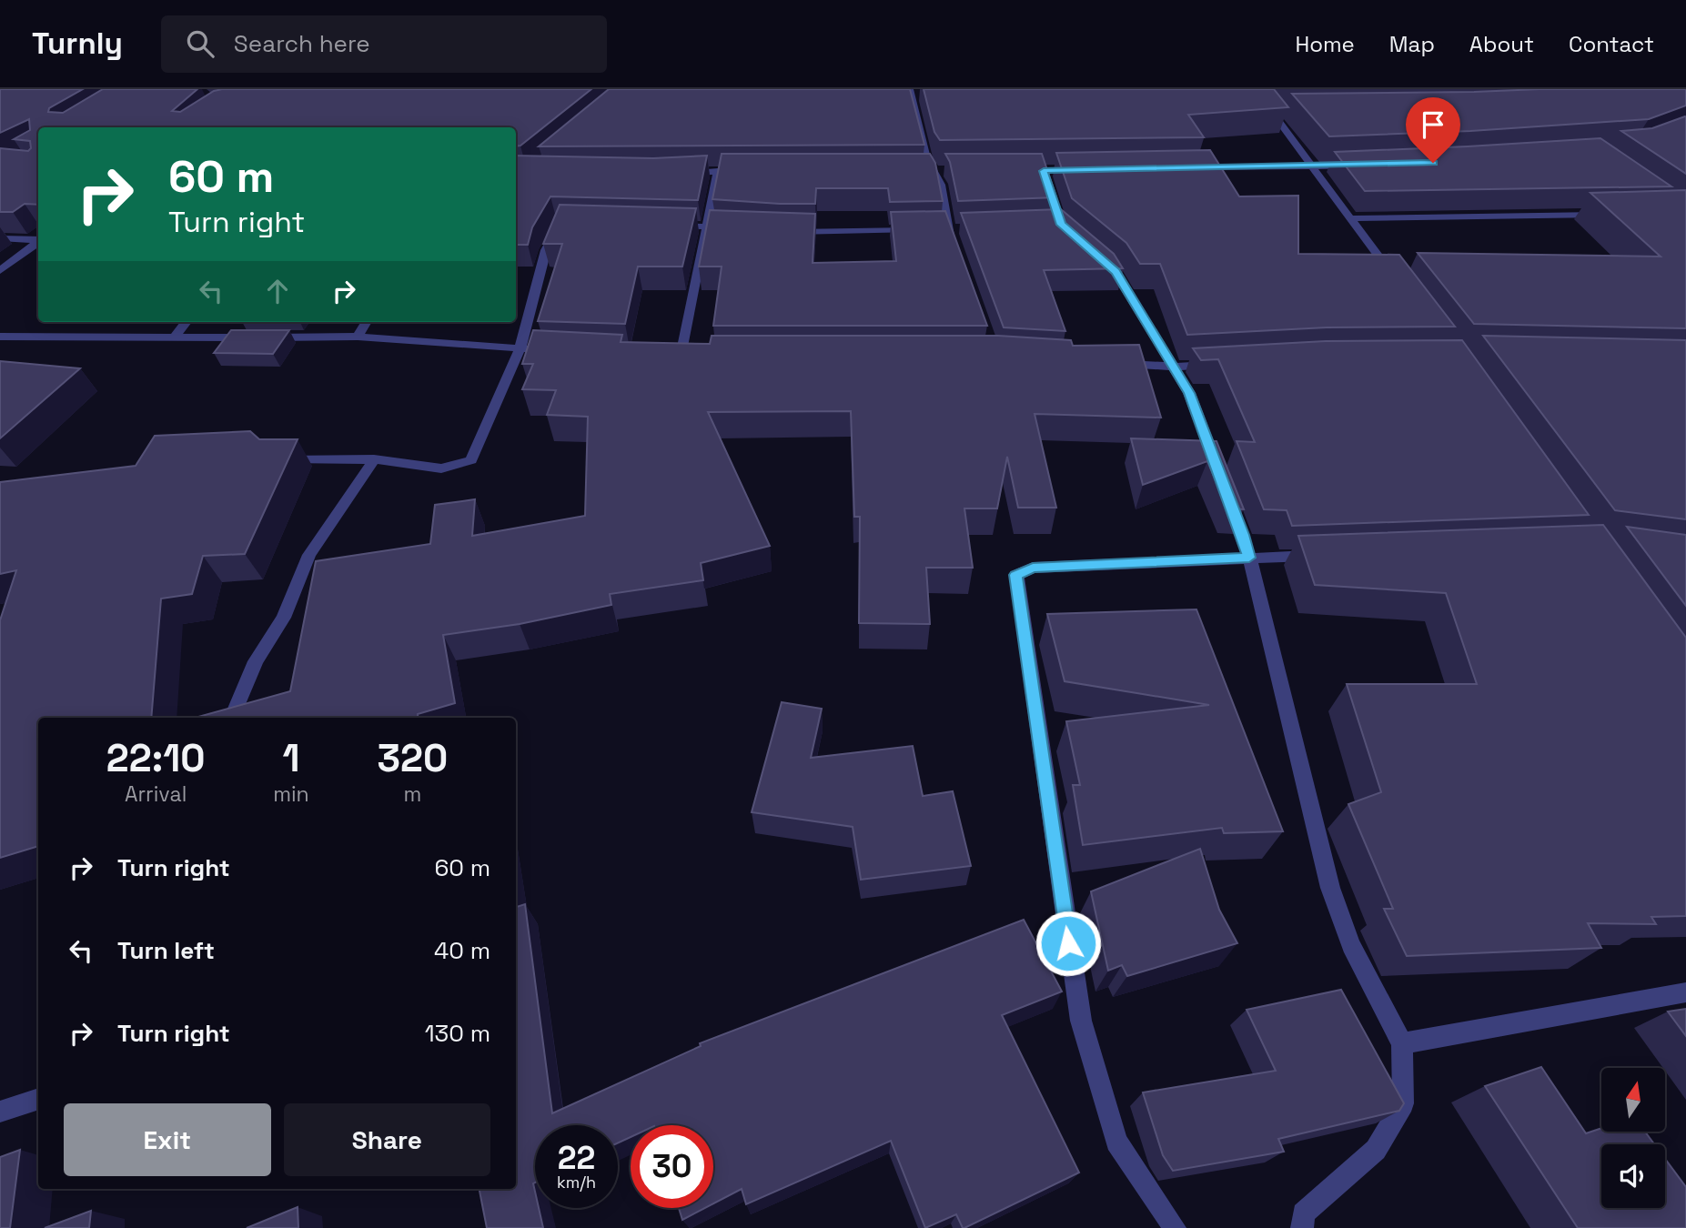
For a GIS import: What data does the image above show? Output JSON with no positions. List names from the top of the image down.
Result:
{
  "north": "top",
  "page": {
    "header": "Turnly",
    "search": "Search here",
    "nav": [
      "Home",
      "Map",
      "About",
      "Contact"
    ],
    "turn": ["60 m", "Turn right"],
    "eta": [
      "22:10",
      "Arrival",
      "1",
      "min",
      "320",
      "m"
    ],
    "list": [
      {
        "name": "Turn right",
        "value": "60 m"
      },
      {
        "name": "Turn left",
        "value": "40 m"
      },
      {
        "name": "Turn right",
        "value": "130 m"
      }
    ],
    "buttons": ["Exit", "Share"],
    "speed": "22 km/h",
    "limit": "30"
  }
}
